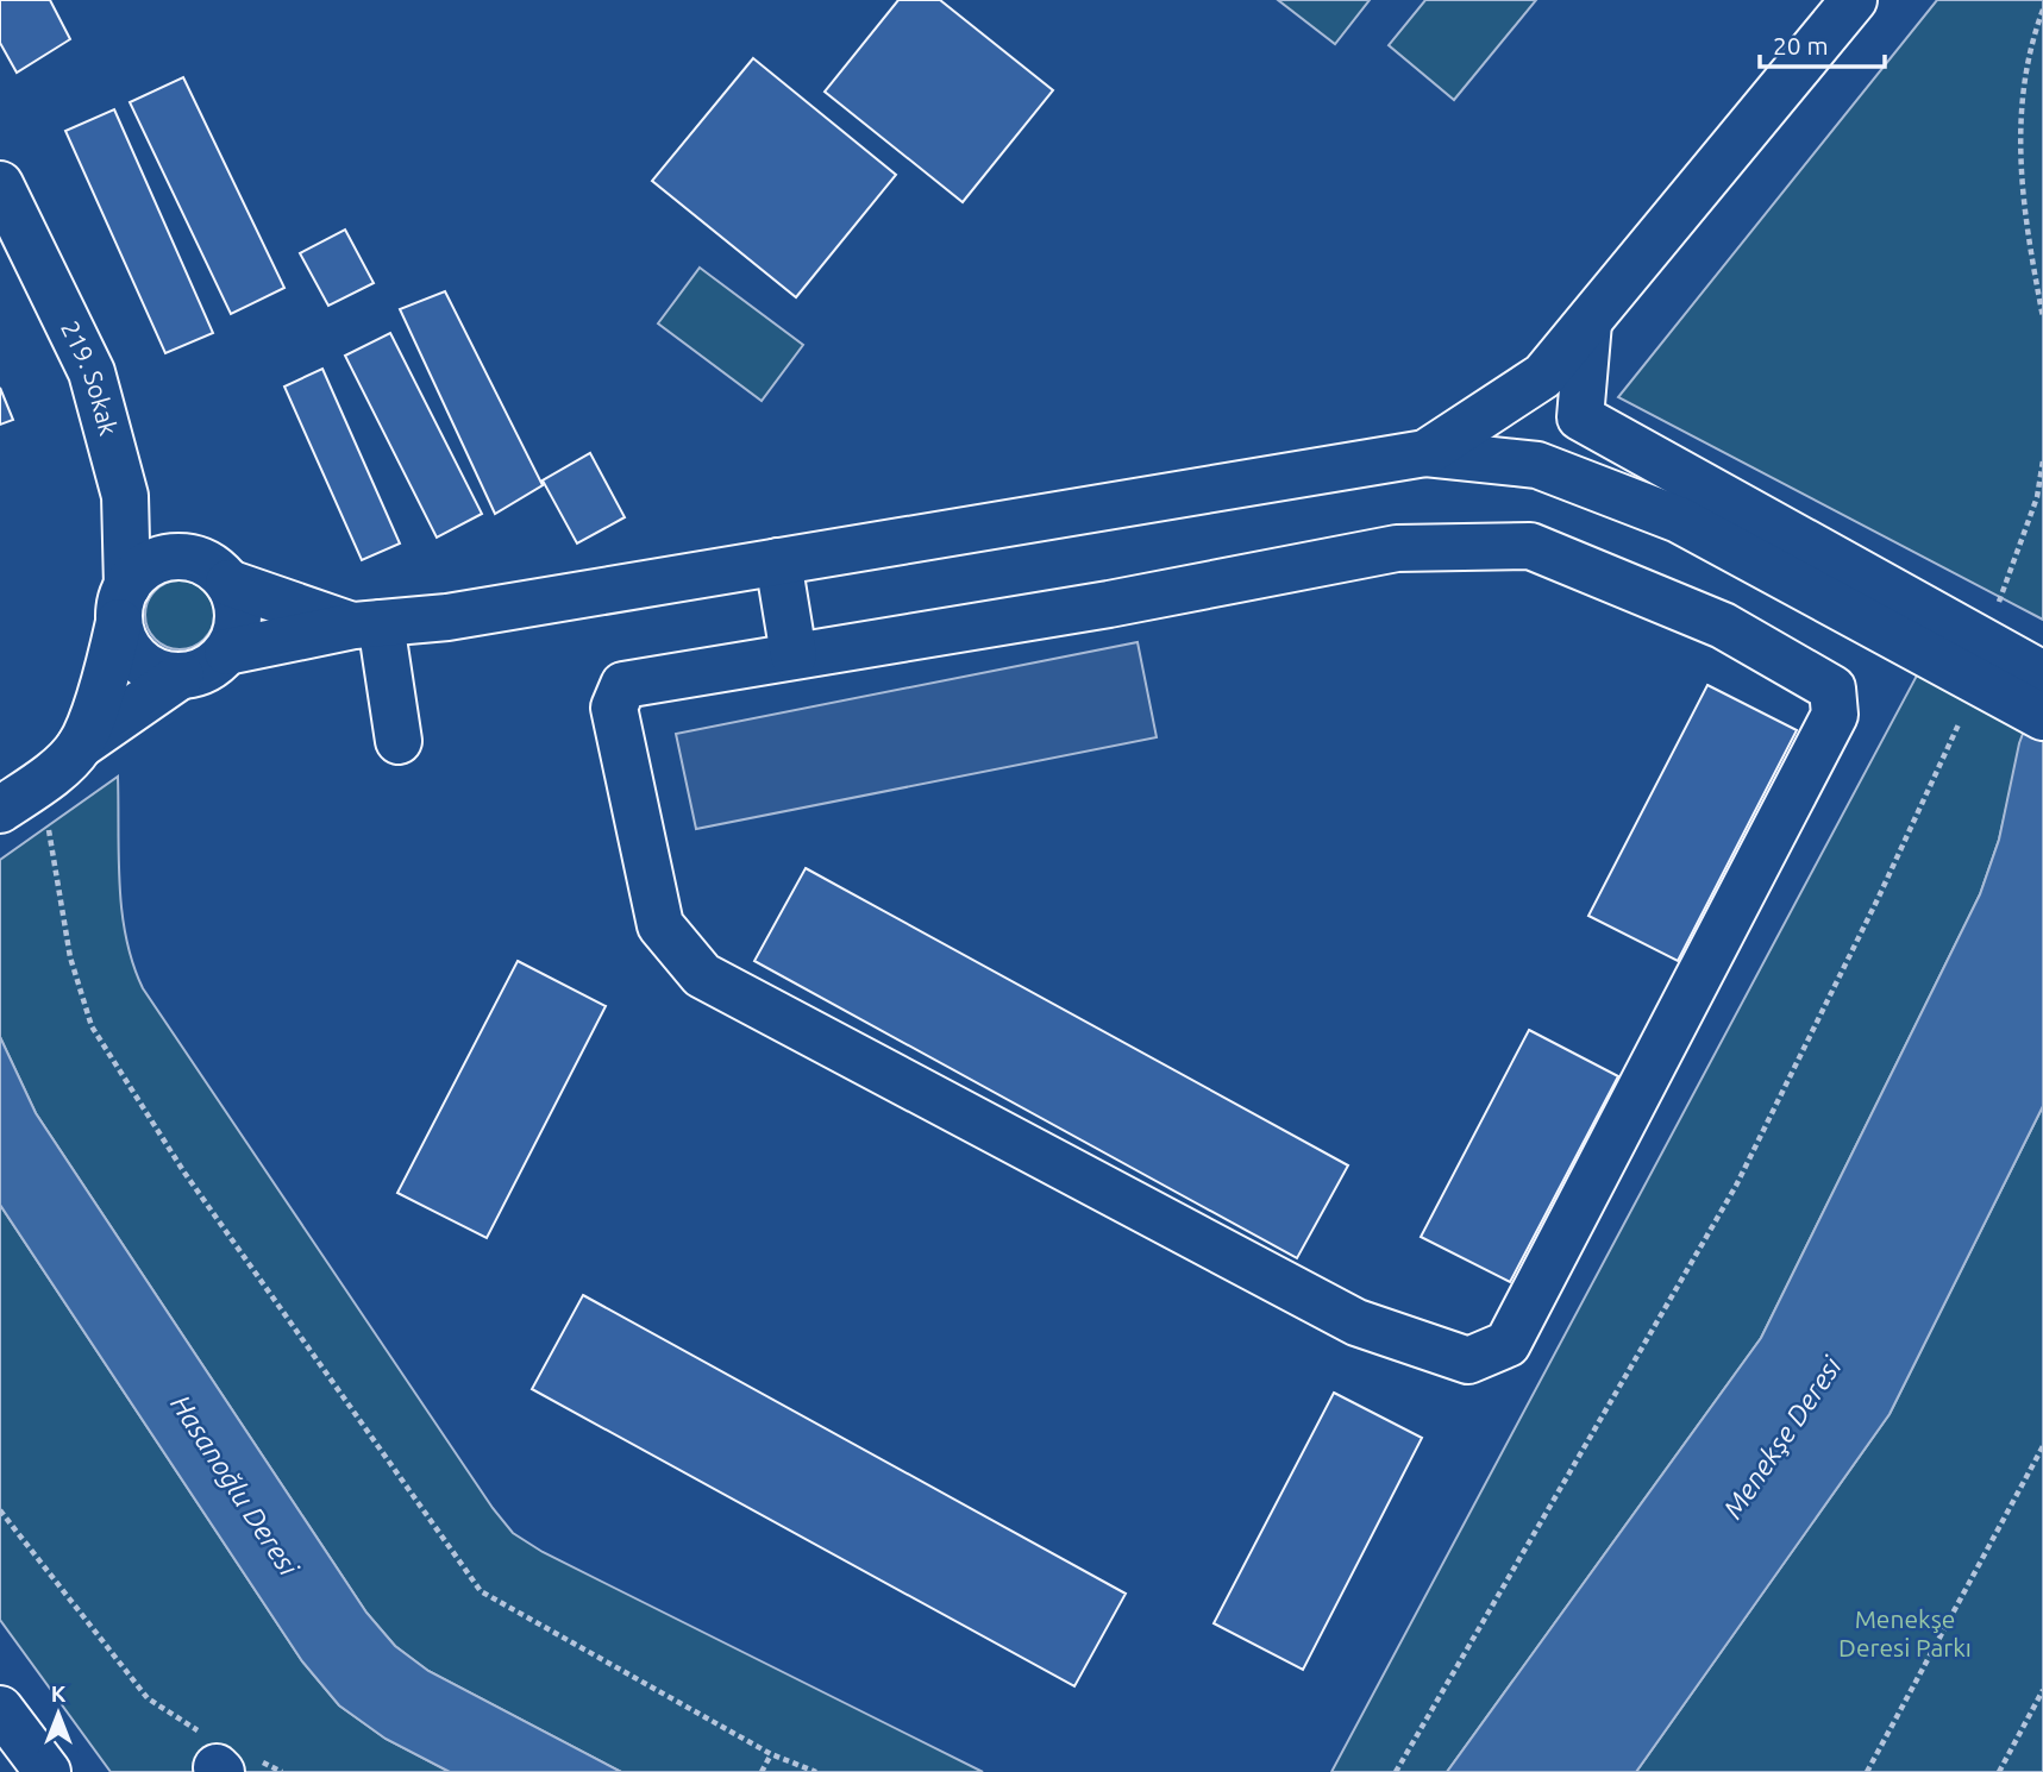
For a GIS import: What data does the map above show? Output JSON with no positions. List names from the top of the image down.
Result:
{
  "streets": {
    "street": ["219. Sokak"]
  },
  "water": ["Menekşe Deresi", "Hasanoğlu Deresi"],
  "parks": ["Menekşe Deresi Parkı"],
  "scale_bar": "20 m",
  "north": "top"
}
